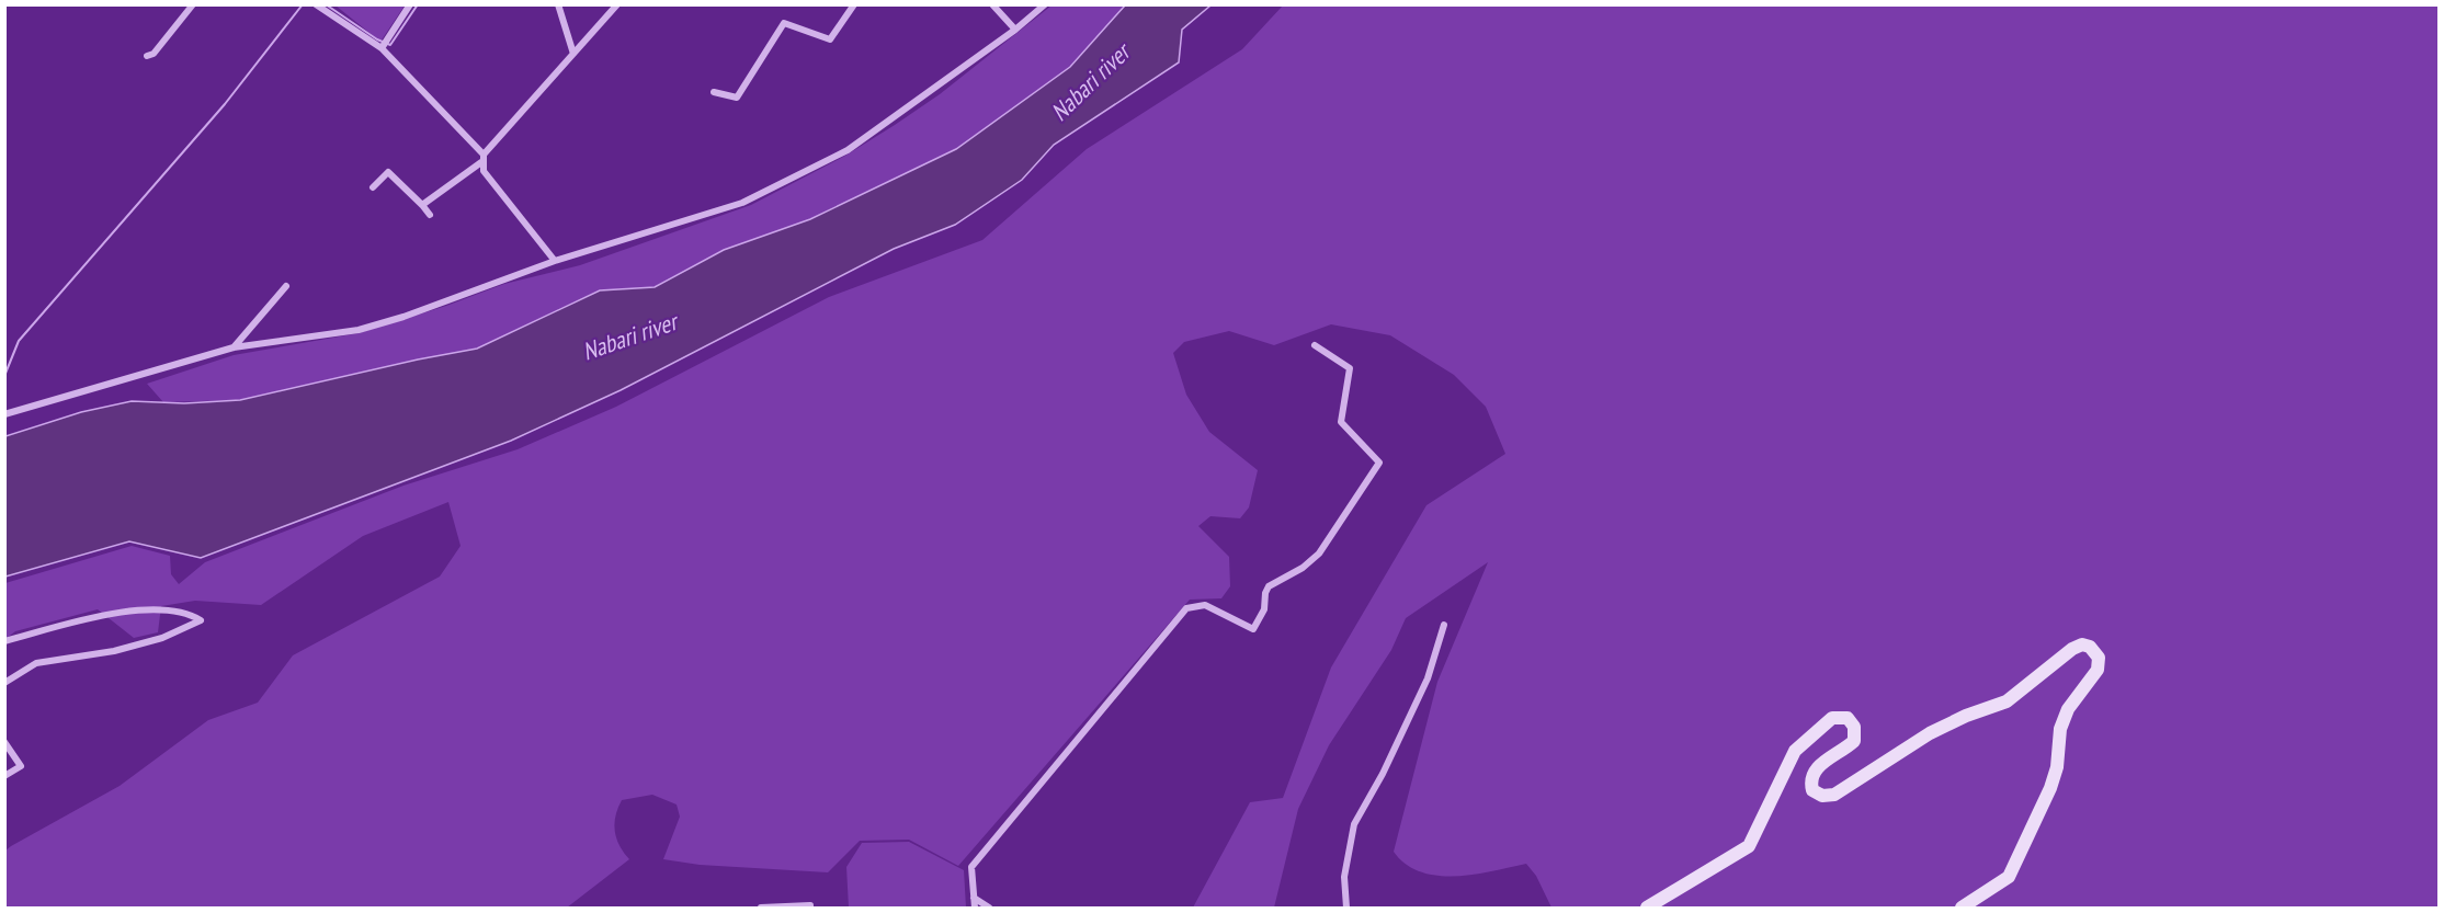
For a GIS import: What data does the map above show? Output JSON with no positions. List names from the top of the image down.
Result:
{
  "water": ["Nabari river"]
}
